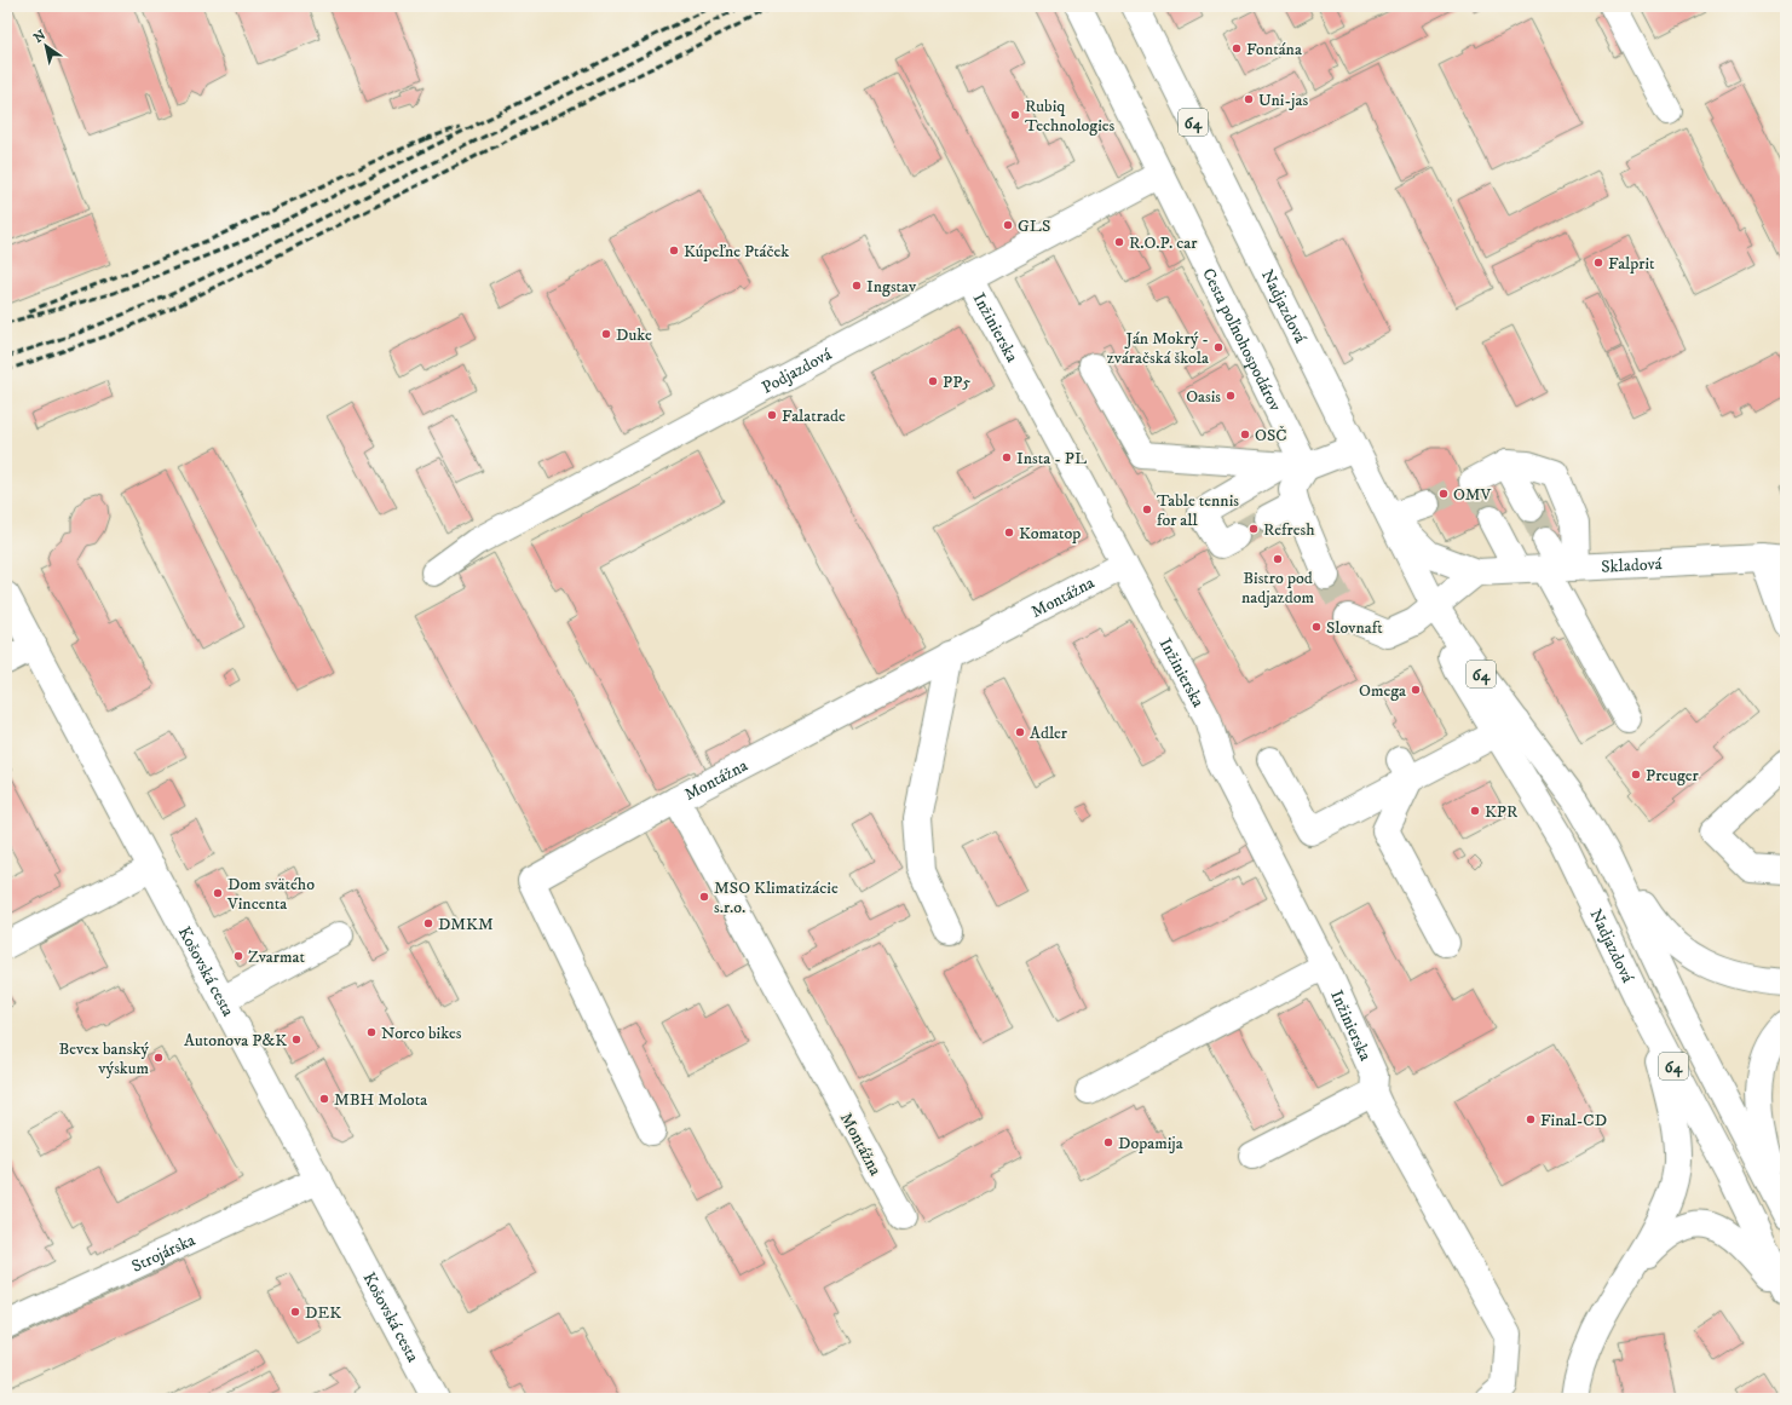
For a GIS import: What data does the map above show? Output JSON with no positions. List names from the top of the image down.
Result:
{
  "streets": {
    "street": [
      "64",
      "Nadjazdová",
      "Inžinierska",
      "Cesta poľnohospodárov",
      "Podjazdová",
      "Skladová",
      "Montážna",
      "Košovská cesta",
      "Strojárska"
    ]
  },
  "crossings": [
    ["Nadjazdová", "Skladová"],
    ["Inžinierska", "Podjazdová"],
    ["Inžinierska", "Montážna"],
    ["Cesta poľnohospodárov", "Podjazdová"],
    ["Košovská cesta", "Strojárska"]
  ],
  "places": [
    "Fontána",
    "Uni-jas",
    "Rubiq Technologies",
    "GLS",
    "R.O.P. car",
    "Kúpeľne Ptáček",
    "Falprit",
    "Ingstav",
    "Duke",
    "Ján Mokrý - zváračská škola",
    "PP5",
    "Oasis",
    "Falatrade",
    "OSČ",
    "Insta - PL",
    "OMV",
    "Table tennis for all",
    "Refresh",
    "Komatop",
    "Bistro pod nadjazdom",
    "Slovnaft",
    "Omega",
    "Adler",
    "Preuger",
    "KPR",
    "Dom svätého Vincenta",
    "MSO Klimatizácie s.r.o.",
    "DMKM",
    "Zvarmat",
    "Norco bikes",
    "Autonova P&K",
    "Bevex banský výskum",
    "MBH Molota",
    "Final-CD",
    "Dopamija",
    "DEK"
  ],
  "north": "top left"
}
